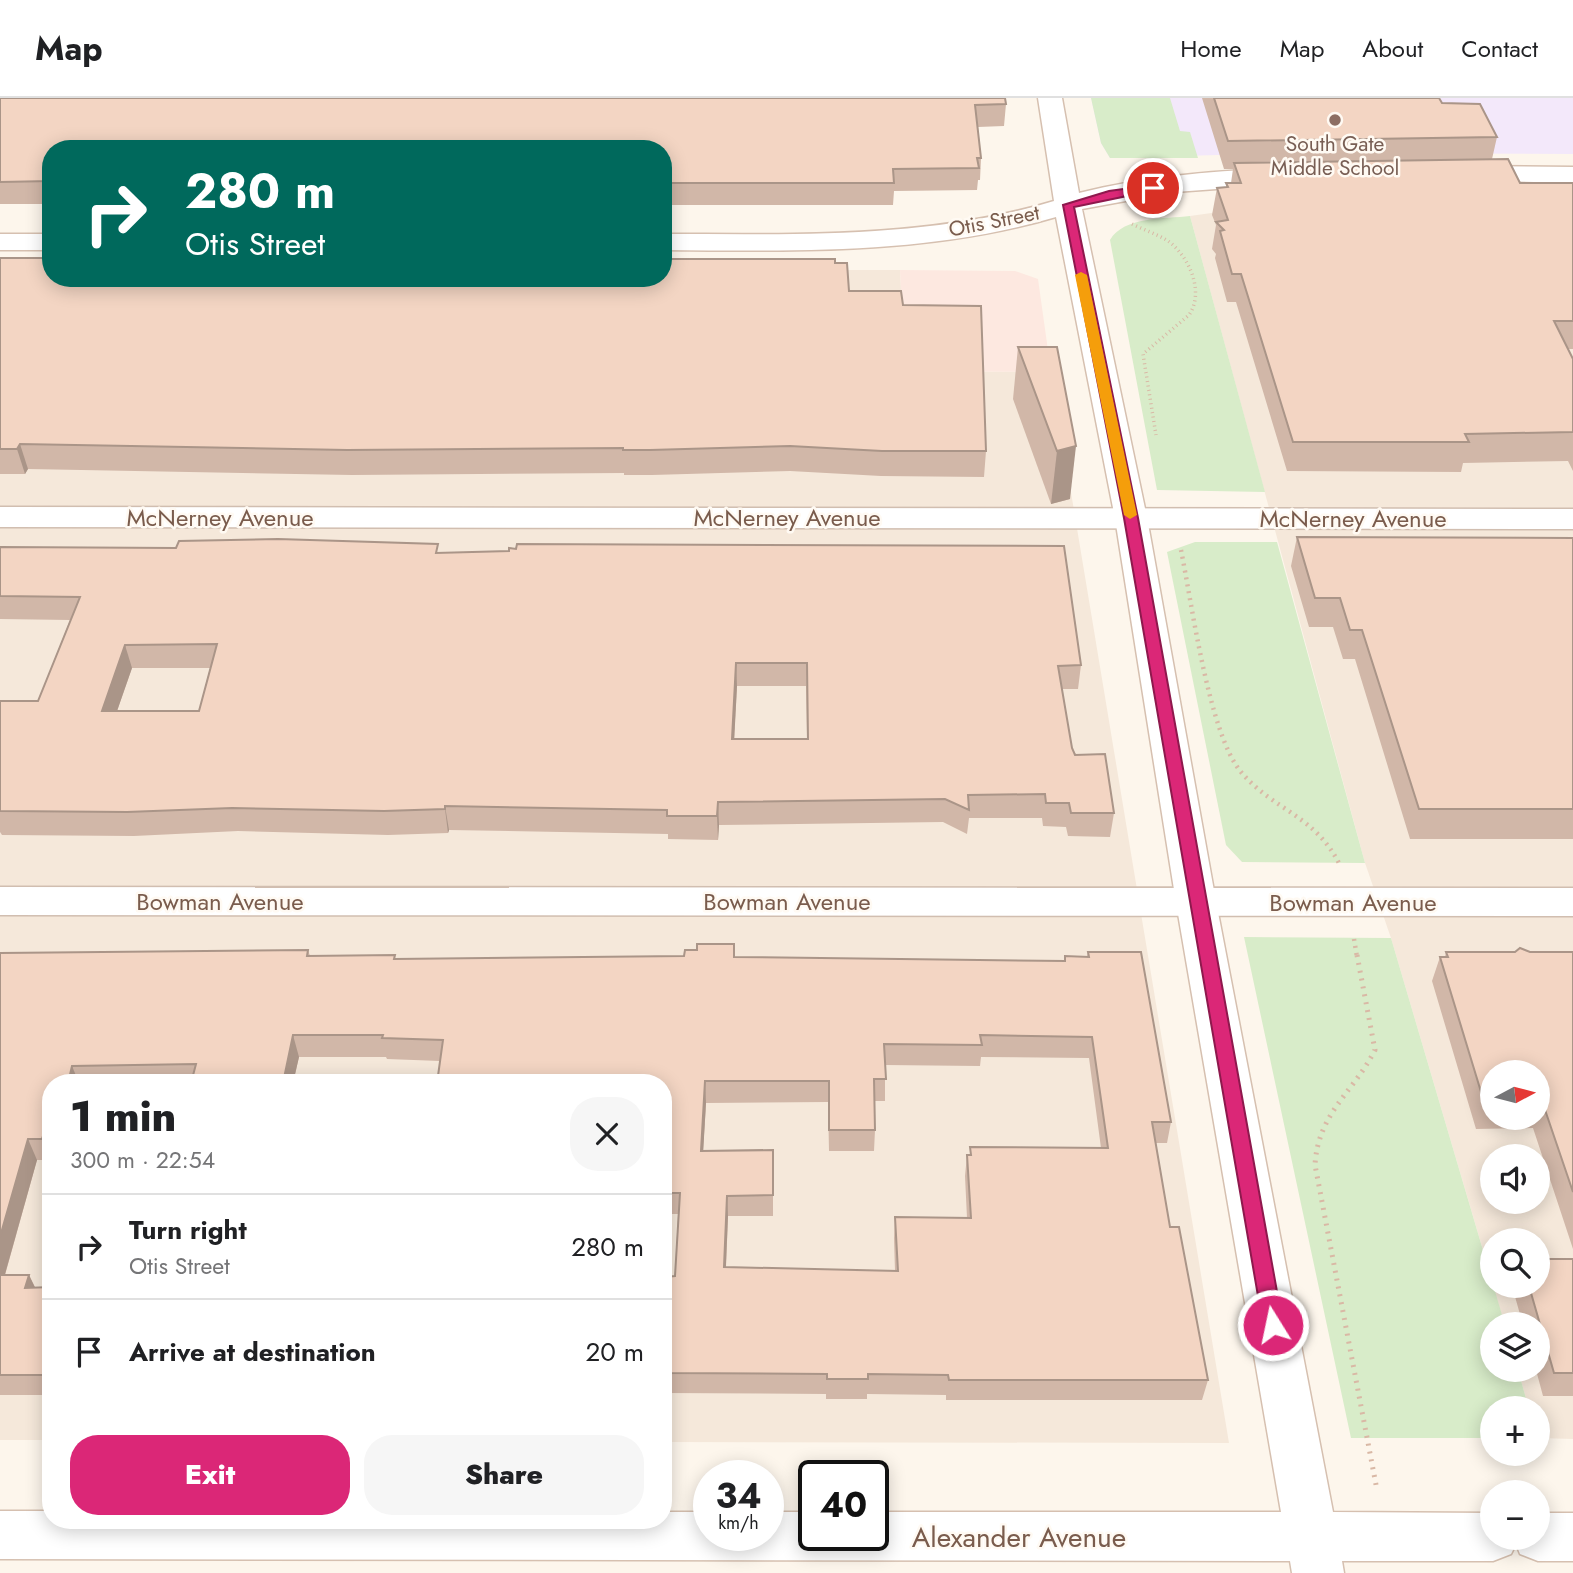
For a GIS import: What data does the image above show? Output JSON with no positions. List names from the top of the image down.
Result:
{
  "streets": {
    "street": [
      "Otis Street",
      "McNerney Avenue",
      "Bowman Avenue",
      "Alexander Avenue"
    ]
  },
  "places": ["South Gate Middle School"],
  "north": "right",
  "page": {
    "header": "Map",
    "nav": [
      "Home",
      "Map",
      "About",
      "Contact"
    ],
    "turn": ["280 m", "Otis Street"],
    "map_buttons": ["+", "−"],
    "heading": ["1 min", "300 m · 22:54"],
    "list": [
      {
        "name": "Turn right",
        "note": "Otis Street",
        "value": "280 m"
      },
      {
        "name": "Arrive at destination",
        "value": "20 m"
      }
    ],
    "buttons": ["Exit", "Share"],
    "speed": "34 km/h",
    "limit": "40"
  }
}
